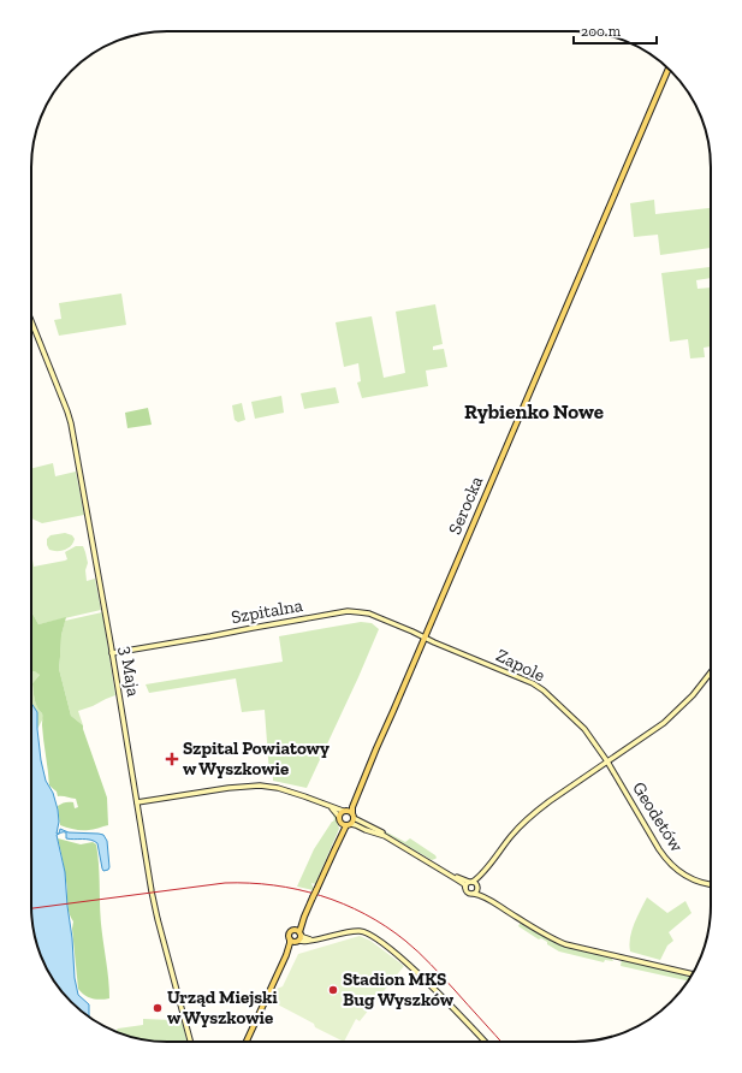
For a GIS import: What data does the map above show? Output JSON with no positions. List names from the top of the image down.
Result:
{
  "streets": {
    "main road": ["Serocka"],
    "street": [
      "Szpitalna",
      "Zapole",
      "3 Maja",
      "Geodetów"
    ]
  },
  "crossings": [
    ["Serocka", "Szpitalna"],
    ["Serocka", "Zapole"],
    ["Szpitalna", "Zapole"],
    ["Szpitalna", "3 Maja"],
    ["Zapole", "Geodetów"]
  ],
  "districts": ["Rybienko Nowe"],
  "places": {
    "health": ["Szpital Powiatowy w Wyszkowie"],
    "other": ["Stadion MKS Bug Wyszków", "Urząd Miejski w Wyszkowie"]
  },
  "scale_bar": "200 m"
}
